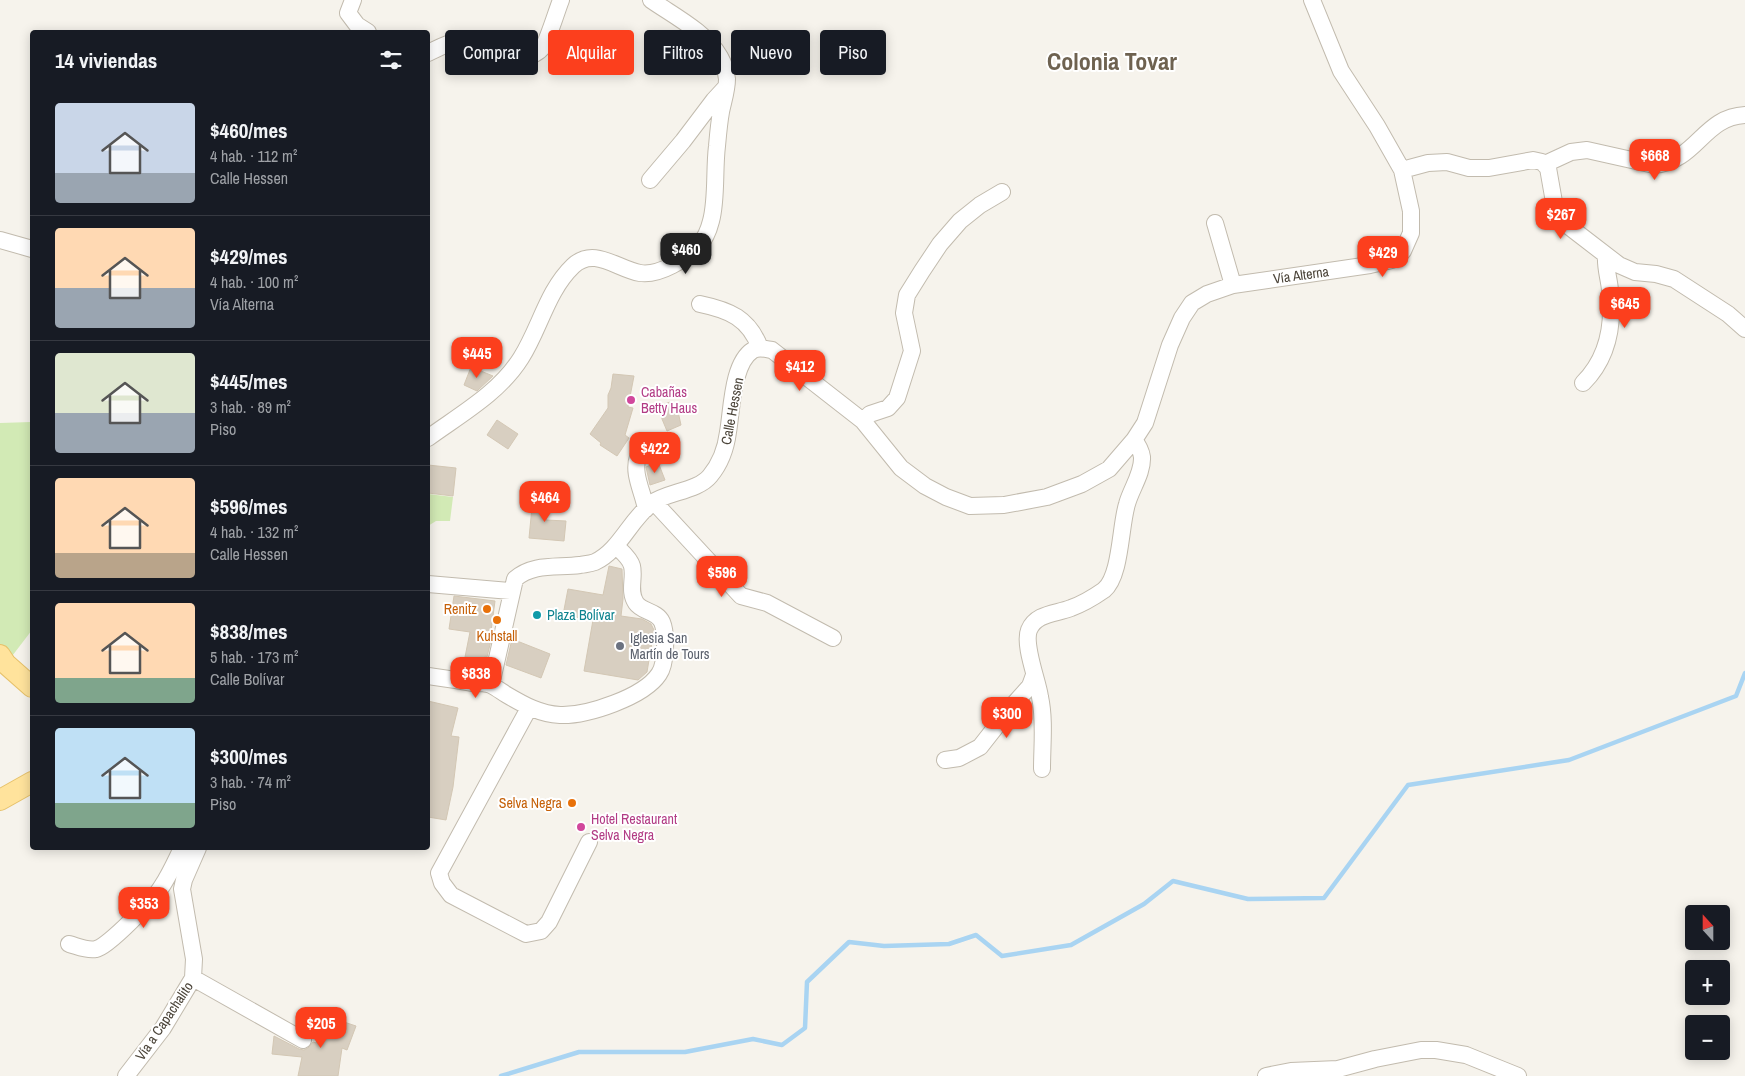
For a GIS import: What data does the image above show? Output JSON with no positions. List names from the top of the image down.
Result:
{
  "streets": {
    "street": ["Vía Alterna", "Calle Hessen", "Vía a Capachalito"]
  },
  "districts": ["Colonia Tovar"],
  "places": [
    "Cabañas Betty Haus",
    "Renitz",
    "Plaza Bolívar",
    "Kuhstall",
    "Iglesia San Martín de Tours",
    "Selva Negra",
    "Hotel Restaurant Selva Negra"
  ],
  "north": "top",
  "page": {
    "chip": [
      "Comprar",
      "Alquilar",
      "Filtros",
      "Nuevo",
      "Piso"
    ],
    "heading": "14 viviendas",
    "list": [
      {
        "name": "$460/mes",
        "note": "4 hab. · 112 m² · Calle Hessen"
      },
      {
        "name": "$429/mes",
        "note": "4 hab. · 100 m² · Vía Alterna"
      },
      {
        "name": "$445/mes",
        "note": "3 hab. · 89 m² · Piso"
      },
      {
        "name": "$596/mes",
        "note": "4 hab. · 132 m² · Calle Hessen"
      },
      {
        "name": "$838/mes",
        "note": "5 hab. · 173 m² · Calle Bolívar"
      },
      {
        "name": "$300/mes",
        "note": "3 hab. · 74 m² · Piso"
      }
    ],
    "price": [
      "$668",
      "$267",
      "$460",
      "$429",
      "$645",
      "$445",
      "$412",
      "$422",
      "$464",
      "$596",
      "$838",
      "$300",
      "$353",
      "$205"
    ],
    "map_buttons": ["+", "−"]
  }
}
